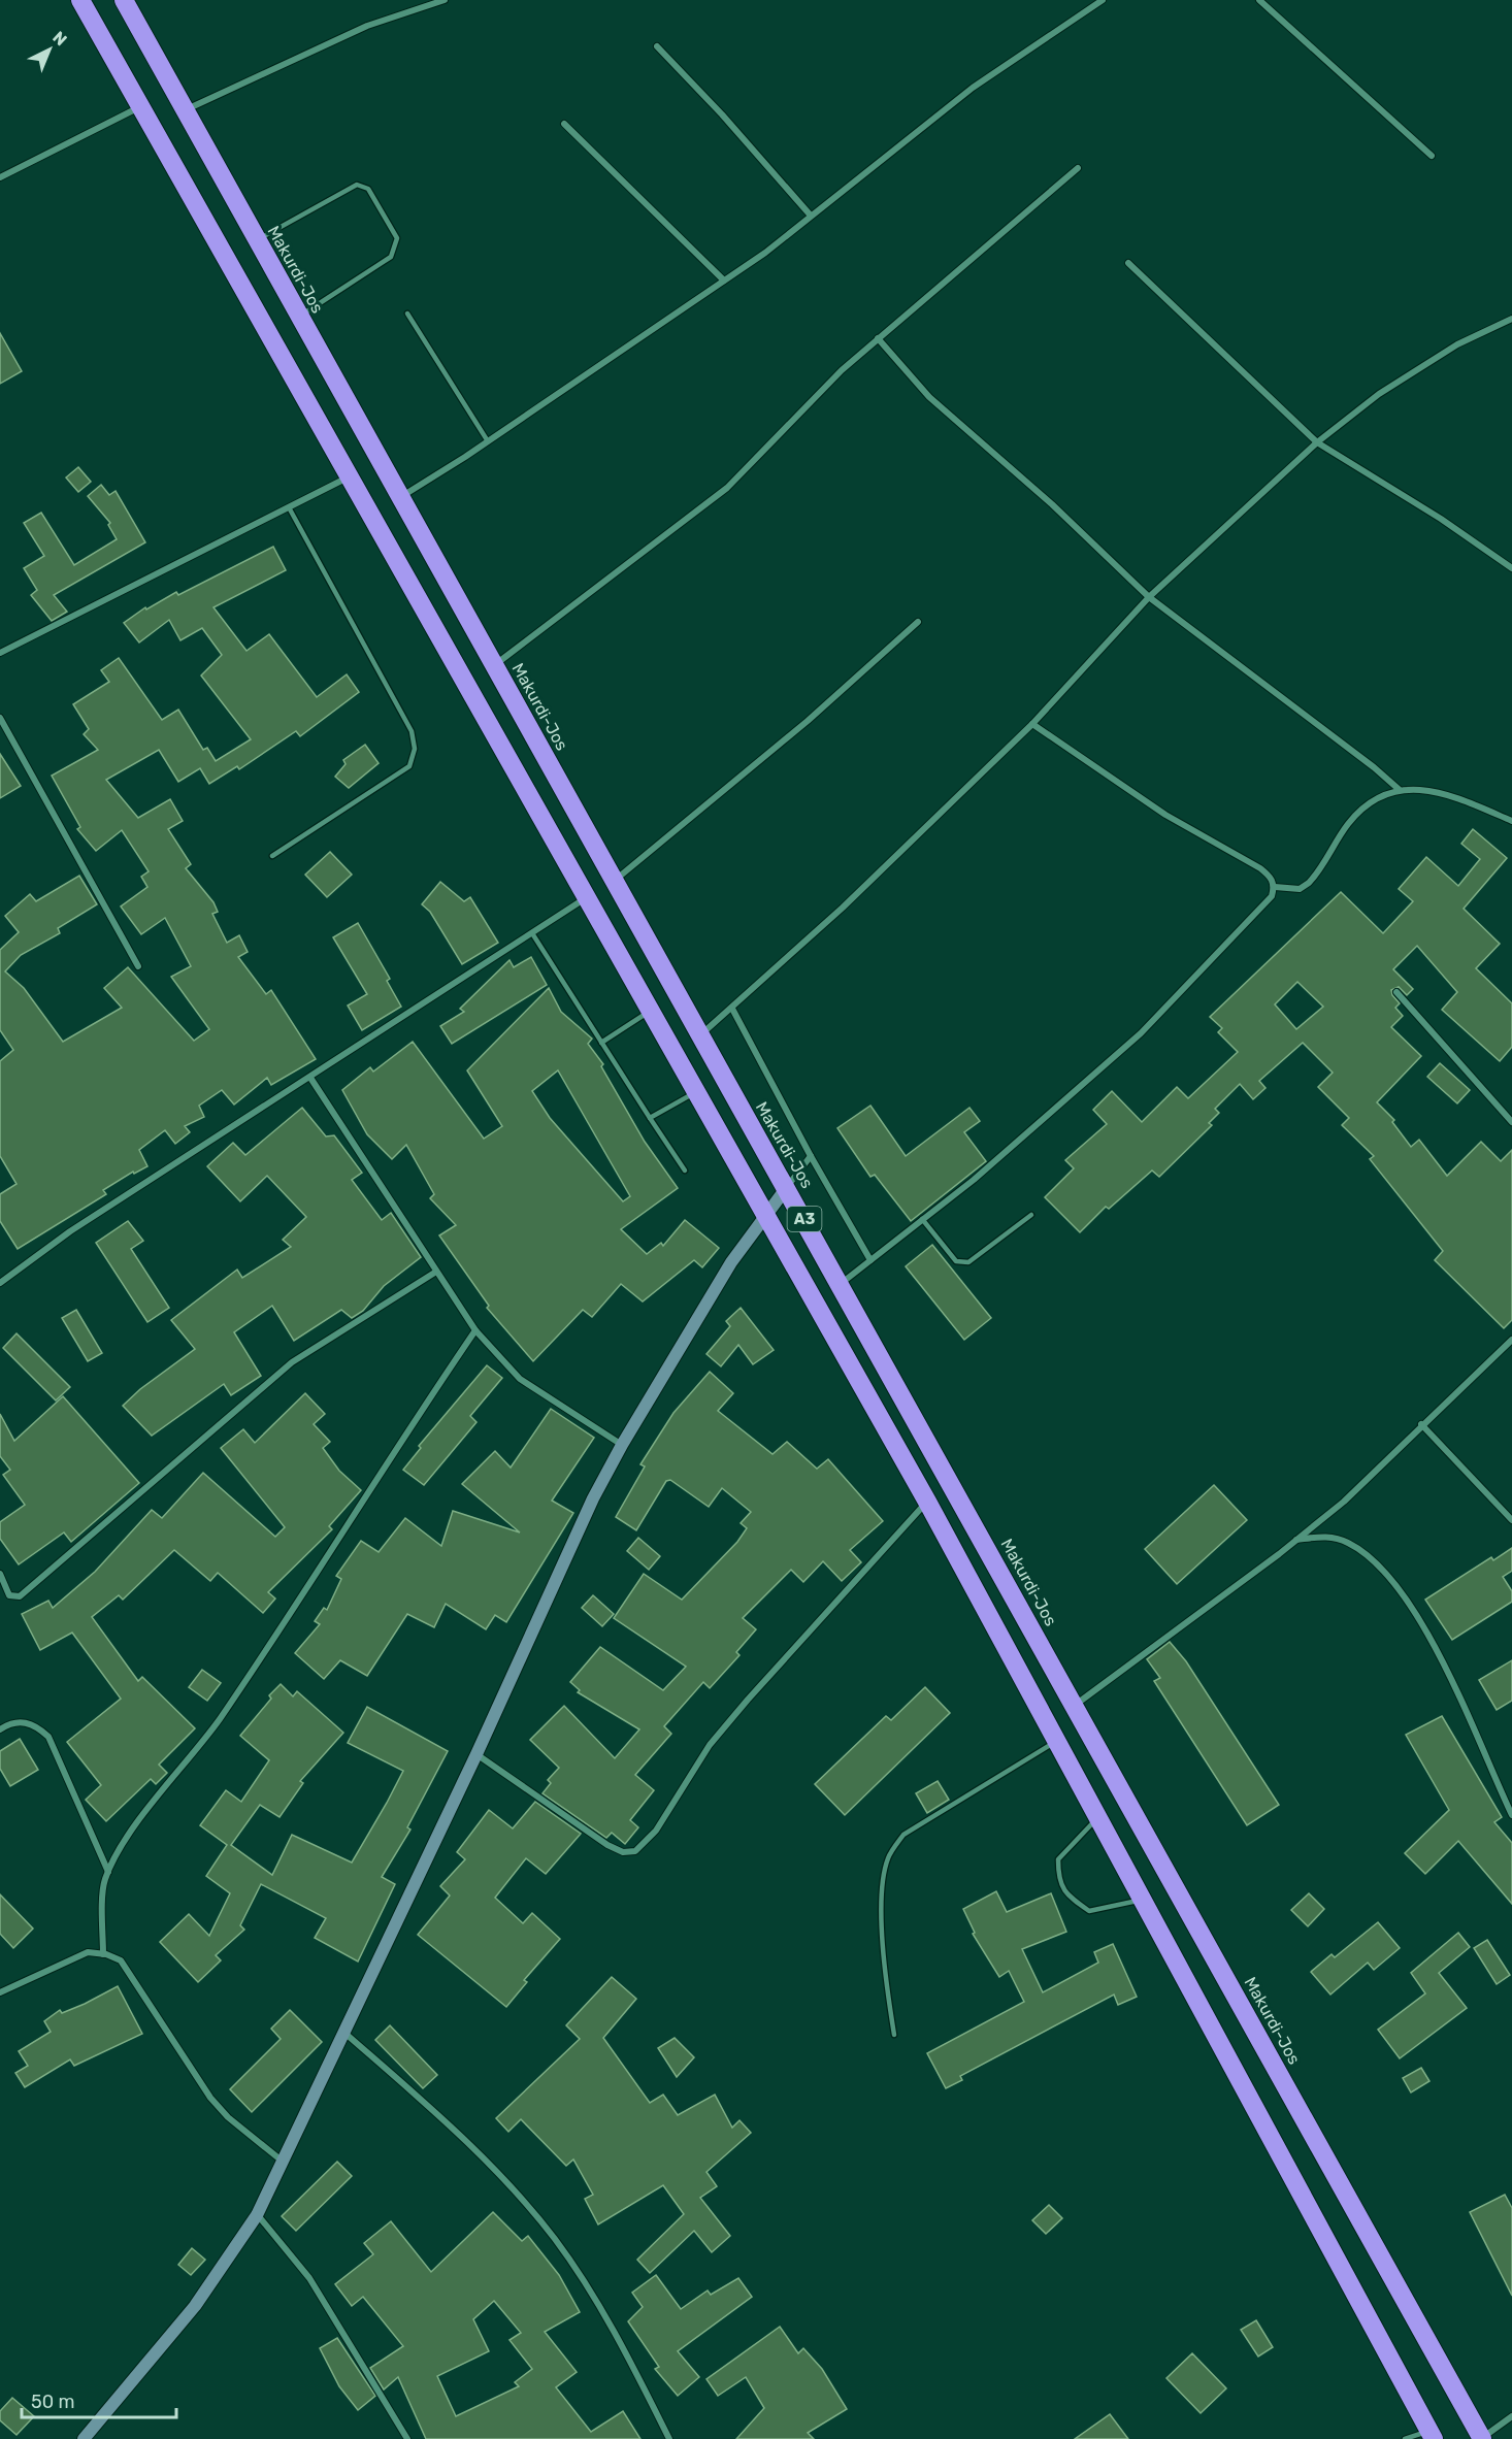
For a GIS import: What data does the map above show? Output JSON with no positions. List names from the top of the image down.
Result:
{
  "streets": {
    "highway": ["Makurdi-Jos", "A3"]
  },
  "scale_bar": "50 m",
  "north": "top right"
}
